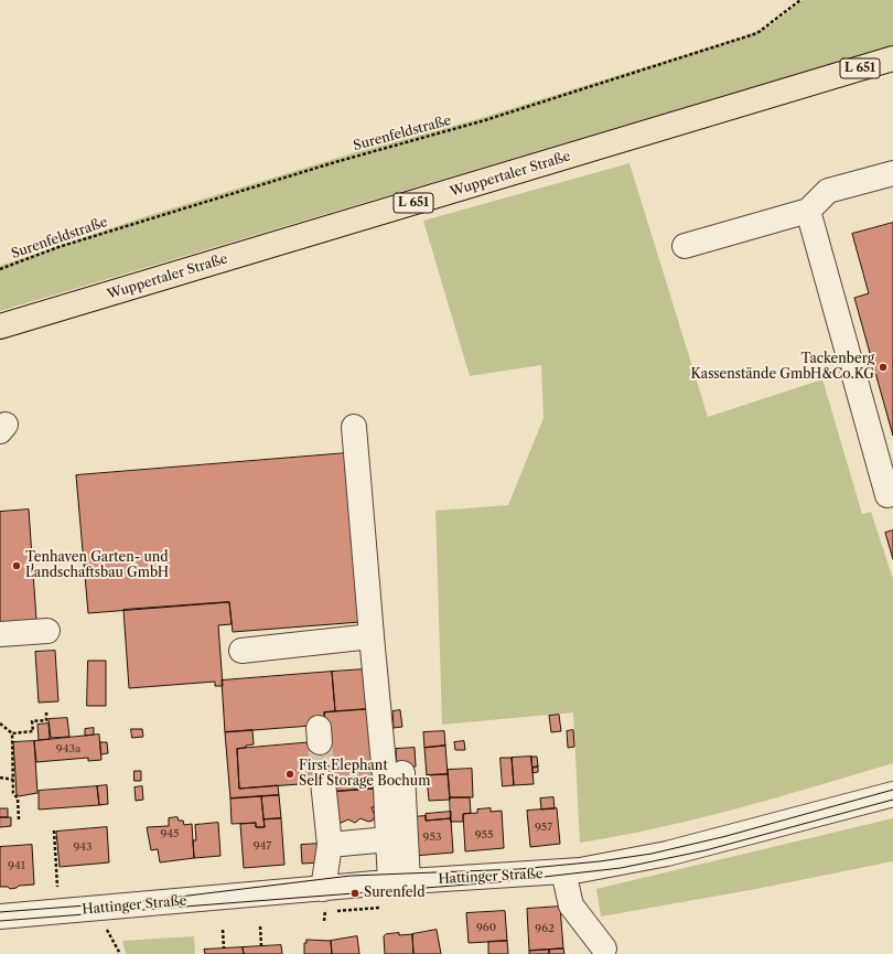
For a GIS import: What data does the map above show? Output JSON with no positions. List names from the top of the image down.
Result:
{
  "streets": {
    "main road": ["L 651", "Wuppertaler Straße"],
    "street": ["Hattinger Straße"],
    "path": ["Surenfeldstraße"]
  },
  "places": [
    "Tackenberg Kassenstände GmbH&Co.KG",
    "Tenhaven Garten- und Landschaftsbau GmbH",
    "First Elephant Self Storage Bochum",
    "Surenfeld"
  ],
  "house_numbers": [
    "943a",
    "957",
    "945",
    "955",
    "953",
    "947",
    "943",
    "941",
    "960",
    "962"
  ]
}
